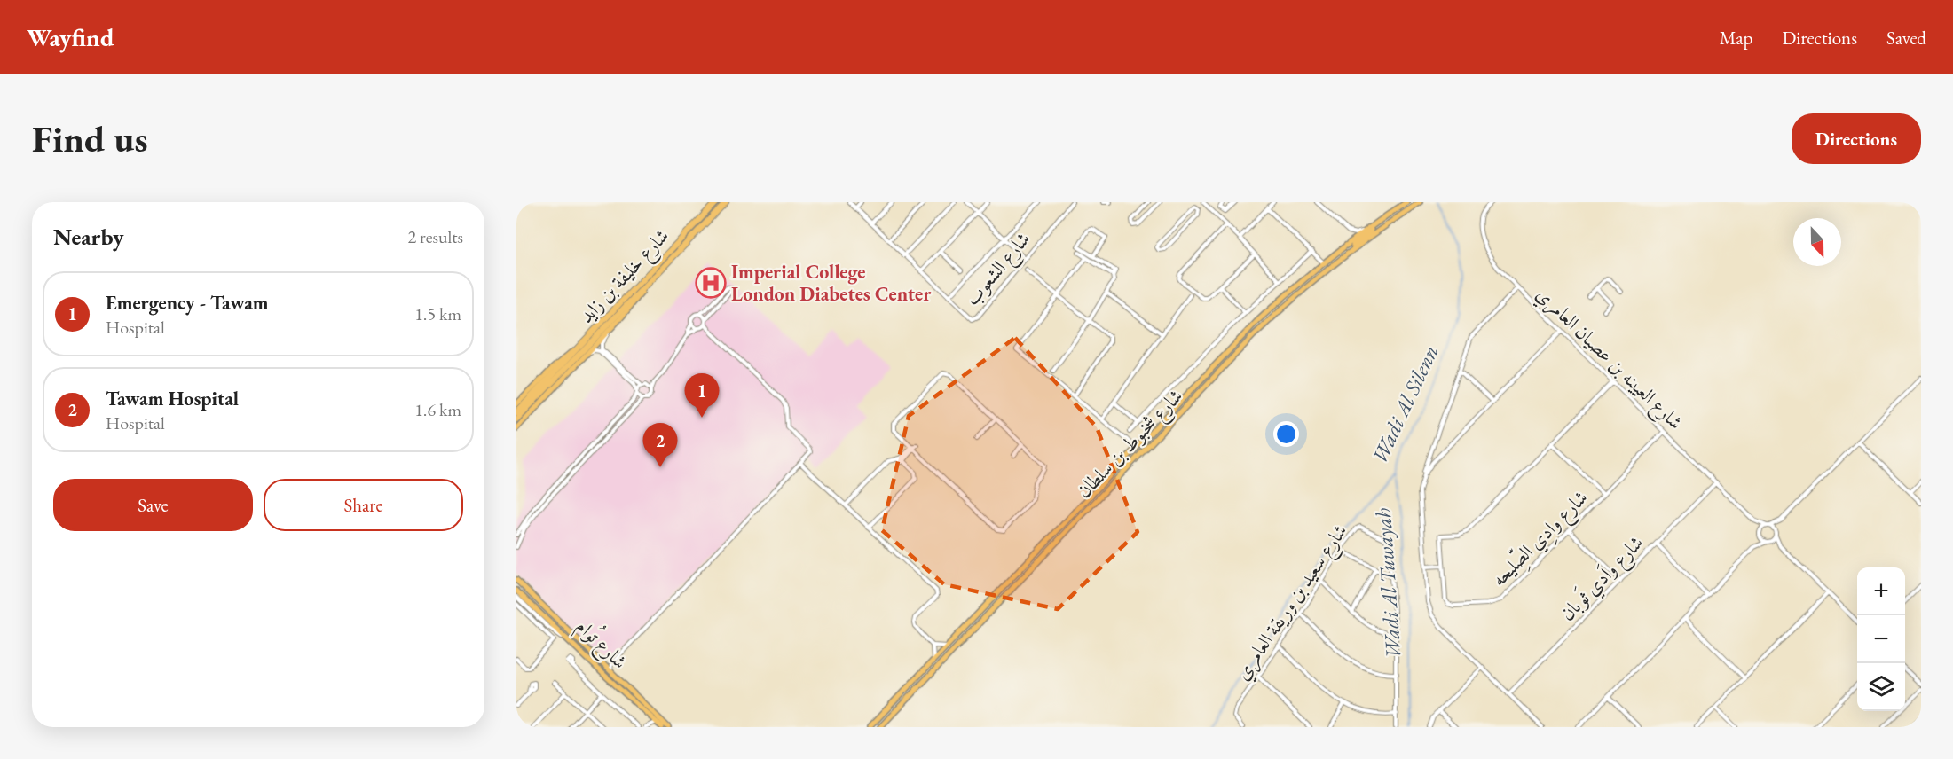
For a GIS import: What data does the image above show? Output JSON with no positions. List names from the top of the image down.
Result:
{
  "streets": {
    "highway": ["شارع خليفة بن زايد"],
    "main road": ["شارع شخبوط بن سلطان", "شارع تُوام"],
    "street": [
      "شارع الشعوب",
      "شارع العيينه بن عصيان العامري",
      "شارع وادِي الصِّليحه",
      "شارع واَدي ثَوبان",
      "شارع سعيد بن وريقة العامري"
    ]
  },
  "crossings": [
    ["شارع العيينه بن عصيان العامري", "شارع وادِي الصِّليحه"],
    ["شارع العيينه بن عصيان العامري", "شارع واَدي ثَوبان"]
  ],
  "water": ["Wadi Al Silenn", "Wadi Al Tuwayah"],
  "places": {
    "hospital": ["Imperial College London Diabetes Center"]
  },
  "north": "bottom",
  "page": {
    "header": "Wayfind",
    "nav": ["Map", "Directions", "Saved"],
    "buttons": [
      "Directions",
      ["Save", "Share"]
    ],
    "title": "Find us",
    "heading": ["Nearby", "2 results"],
    "list": [
      {
        "mark": "1",
        "name": "Emergency - Tawam",
        "note": "Hospital",
        "value": "1.5 km"
      },
      {
        "mark": "2",
        "name": "Tawam Hospital",
        "note": "Hospital",
        "value": "1.6 km"
      }
    ],
    "pins": ["1", "2"],
    "map_buttons": ["+", "−"]
  }
}
